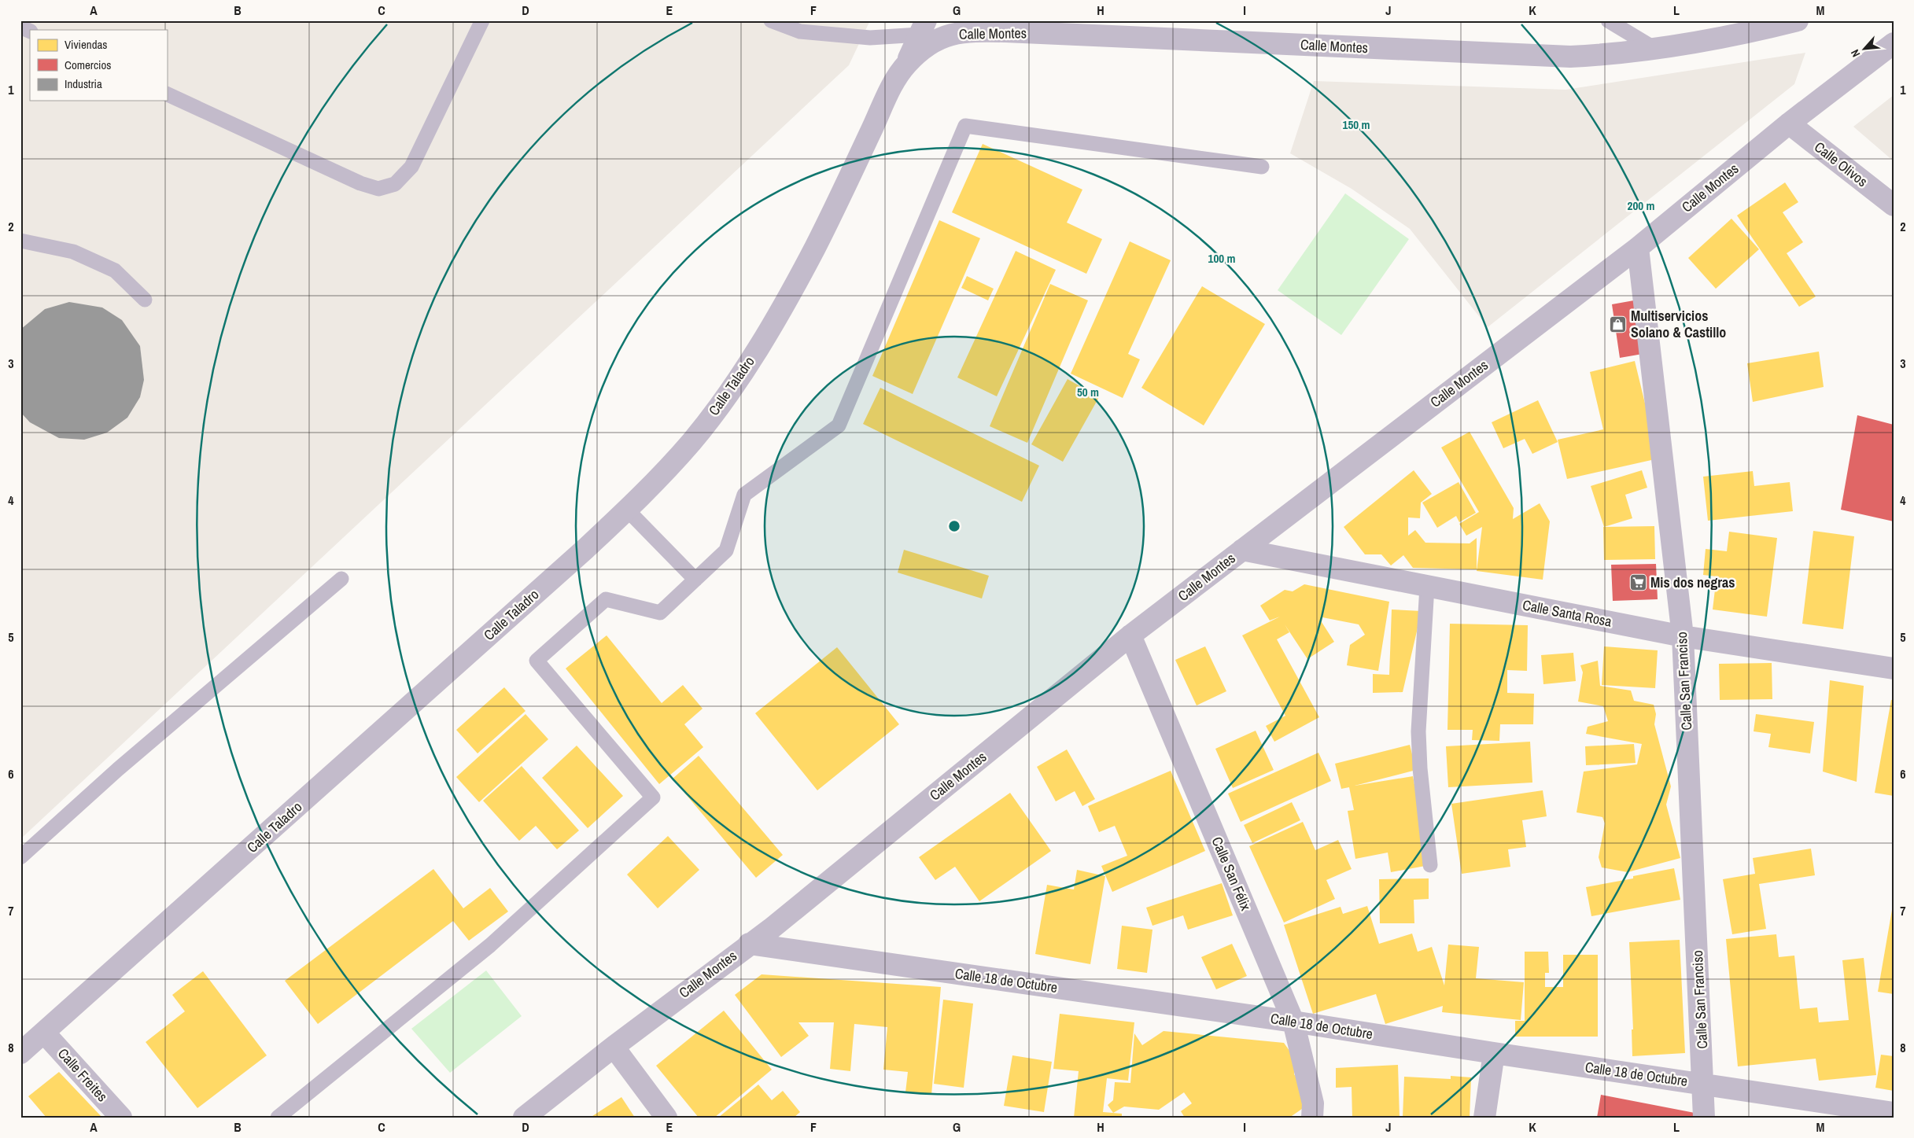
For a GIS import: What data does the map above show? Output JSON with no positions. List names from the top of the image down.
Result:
{
  "streets": {
    "street": [
      "Calle Montes",
      "Calle Olivos",
      "Calle Taladro",
      "Calle Santa Rosa",
      "Calle San Franciso",
      "Calle San Félix",
      "Calle 18 de Octubre",
      "Calle Freites"
    ]
  },
  "crossings": [
    ["Calle Montes", "Calle Olivos"],
    ["Calle Montes", "Calle Taladro"],
    ["Calle Montes", "Calle Santa Rosa"],
    ["Calle Montes", "Calle San Franciso"],
    ["Calle Montes", "Calle San Félix"],
    ["Calle Montes", "Calle 18 de Octubre"],
    ["Calle Taladro", "Calle Freites"],
    ["Calle Santa Rosa", "Calle San Franciso"],
    ["Calle San Franciso", "Calle 18 de Octubre"],
    ["Calle San Félix", "Calle 18 de Octubre"]
  ],
  "places": {
    "shop": ["Multiservicios Solano & Castillo"],
    "supermarket": ["Mis dos negras"]
  },
  "legend": ["Viviendas", "Comercios", "Industria"],
  "north": "bottom left",
  "grid": {
    "columns": [
      "A",
      "B",
      "C",
      "D",
      "E",
      "F",
      "G",
      "H",
      "I",
      "J",
      "K",
      "L",
      "M"
    ],
    "rows": [
      "1",
      "2",
      "3",
      "4",
      "5",
      "6",
      "7",
      "8"
    ]
  },
  "rings": [
    "150 m",
    "200 m",
    "100 m",
    "50 m"
  ]
}
